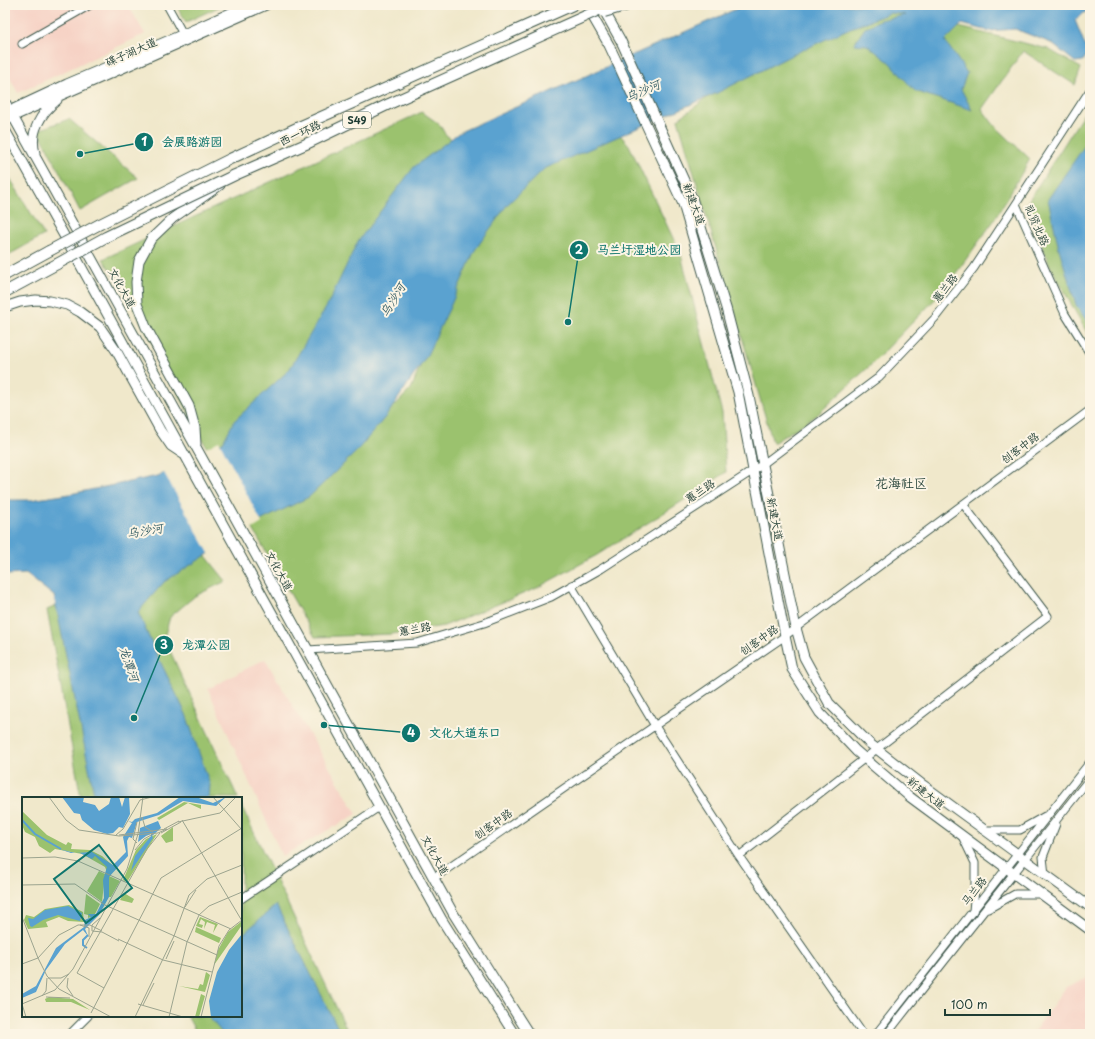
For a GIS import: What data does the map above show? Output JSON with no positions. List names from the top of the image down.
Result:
{
  "streets": {
    "highway": ["S49", "西一环路"],
    "main road": ["碟子湖大道", "新建大道", "文化大道"],
    "street": [
      "礼贤北路",
      "蕙兰路",
      "创客中路",
      "马兰路"
    ]
  },
  "crossings": [
    ["碟子湖大道", "文化大道"],
    ["新建大道", "蕙兰路"],
    ["新建大道", "创客中路"],
    ["新建大道", "马兰路"],
    ["礼贤北路", "蕙兰路"],
    ["文化大道", "蕙兰路"],
    ["文化大道", "创客中路"]
  ],
  "districts": ["花海社区"],
  "water": ["乌沙河", "龙潭河"],
  "places": [
    "会展路游园",
    "马兰圩湿地公园",
    "龙潭公园",
    "文化大道东口"
  ],
  "scale_bar": "100 m"
}
